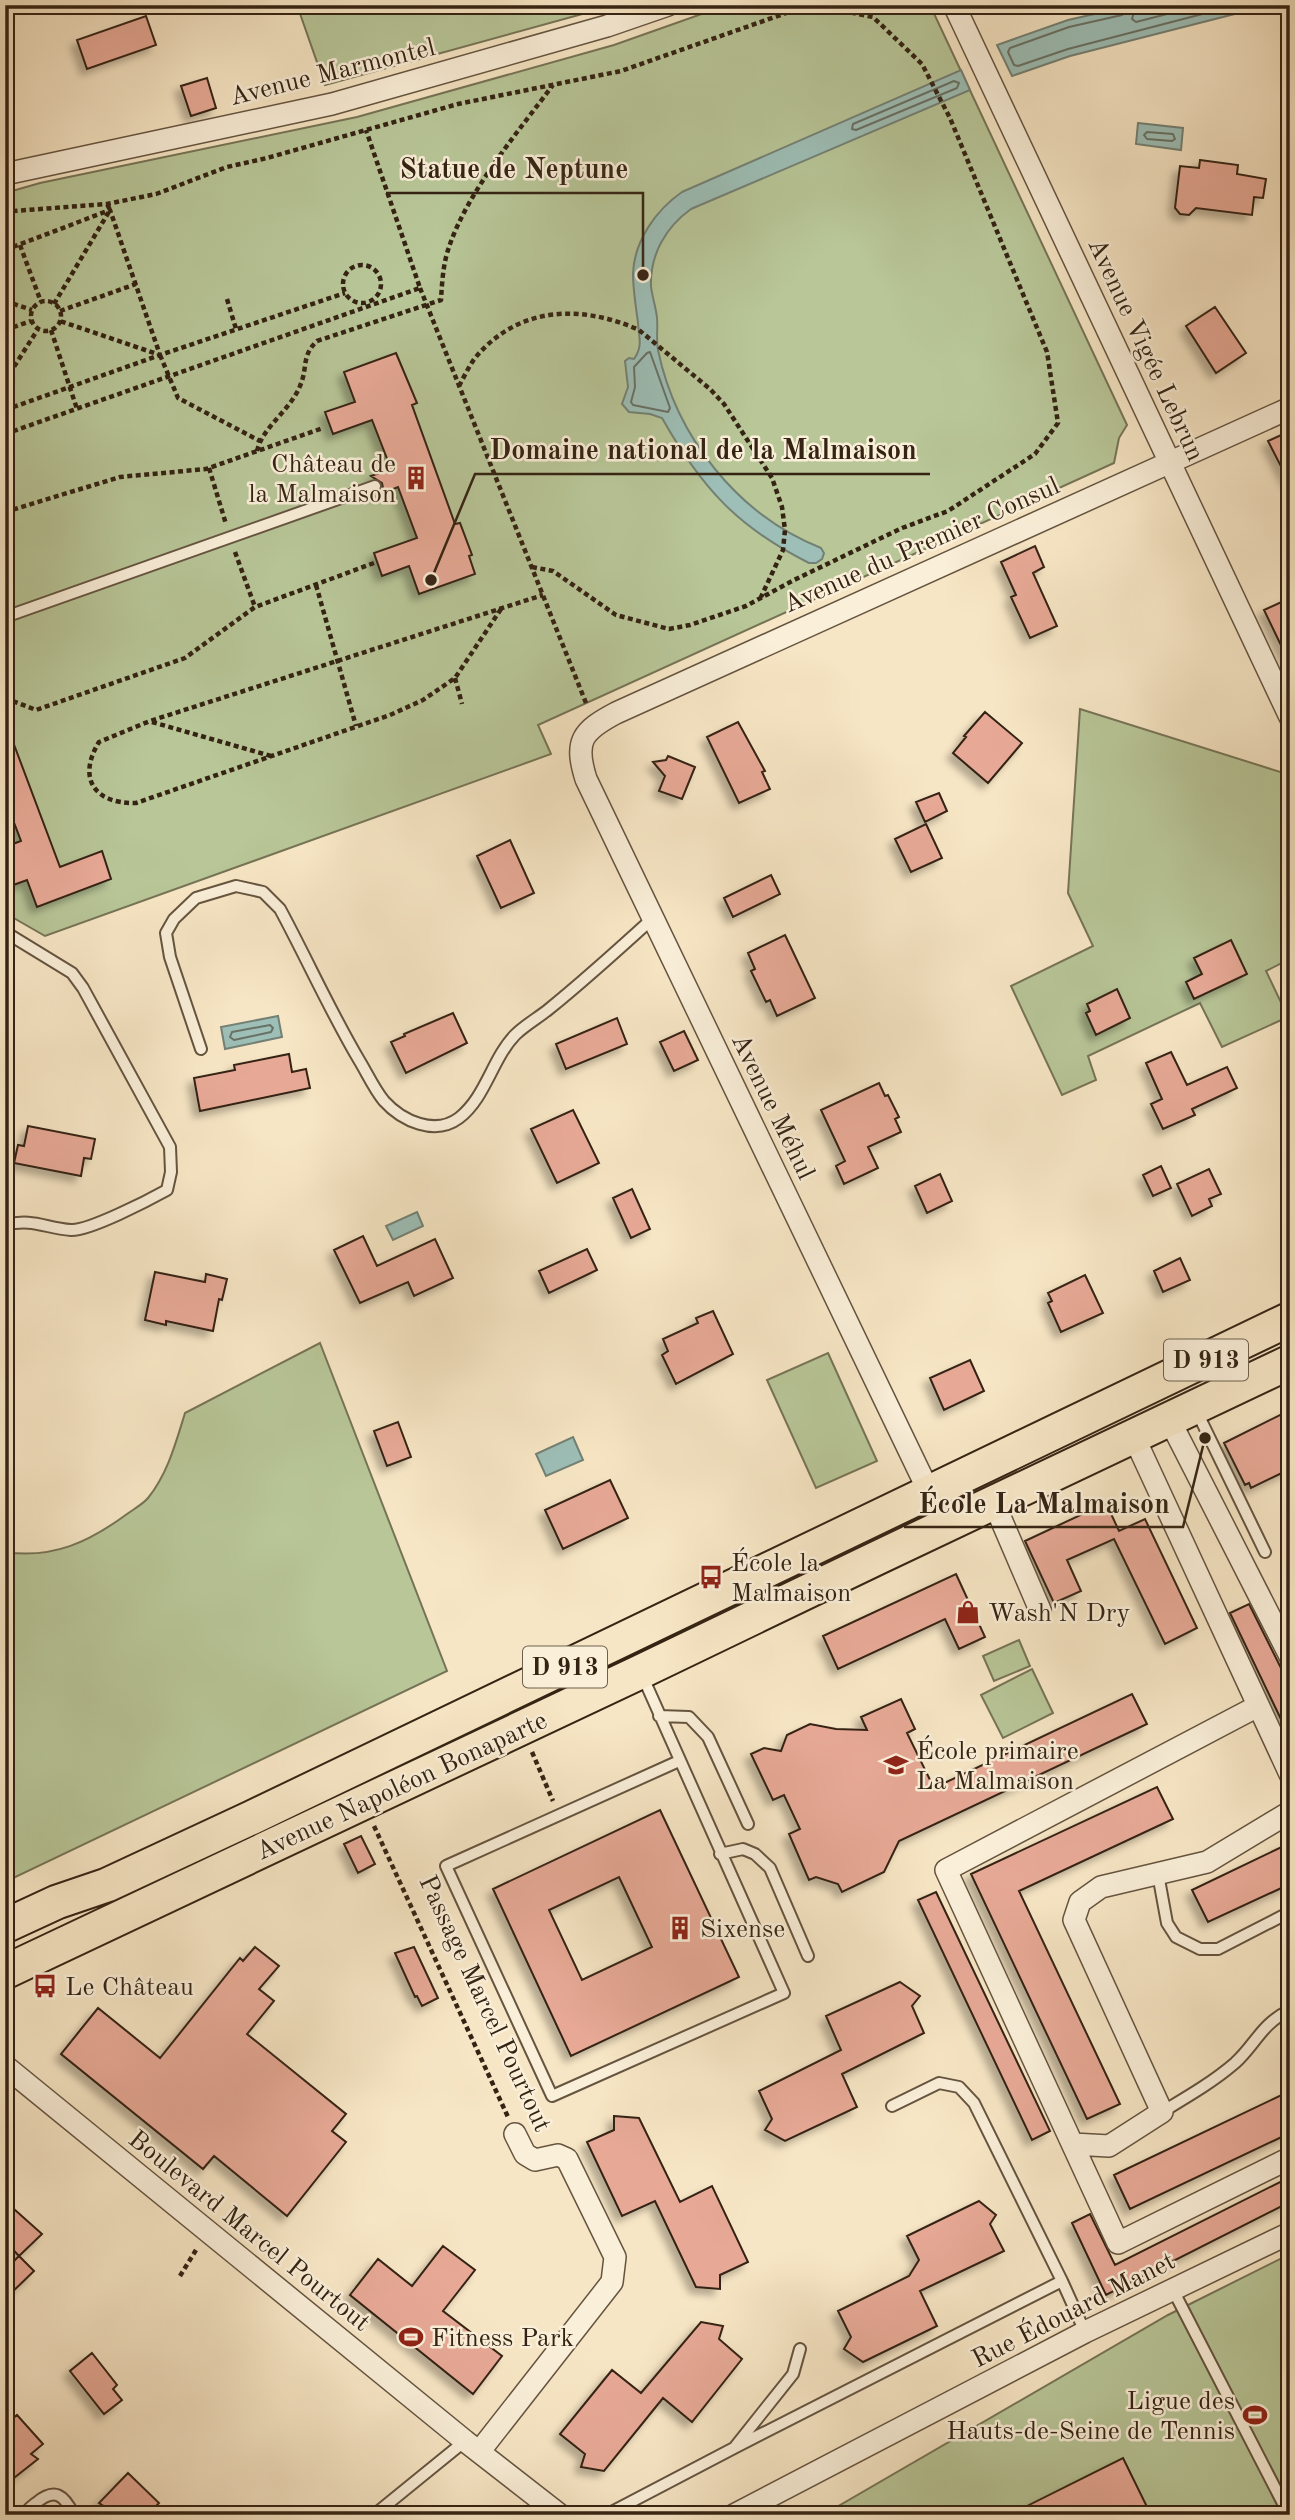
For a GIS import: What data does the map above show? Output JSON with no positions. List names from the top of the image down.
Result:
{
  "streets": {
    "main road": ["D 913", "Avenue Napoléon Bonaparte"],
    "street": [
      "Avenue Marmontel",
      "Avenue Vigée Lebrun",
      "Avenue du Premier Consul",
      "Avenue Méhul",
      "Passage Marcel Pourtout",
      "Boulevard Marcel Pourtout",
      "Rue Édouard Manet"
    ]
  },
  "crossings": [
    ["Avenue Vigée Lebrun", "Avenue du Premier Consul"],
    ["Avenue du Premier Consul", "Avenue Méhul"],
    ["Avenue Méhul", "Avenue Napoléon Bonaparte"],
    ["D 913", "Avenue Napoléon Bonaparte"],
    ["Passage Marcel Pourtout", "Boulevard Marcel Pourtout"]
  ],
  "places": {
    "other": ["Statue de Neptune", "Domaine national de la Malmaison", "École La Malmaison"],
    "building": ["Château de la Malmaison", "Sixense"],
    "bus stop": ["École la Malmaison", "Le Château"],
    "shop": ["Wash'N Dry"],
    "school or university": ["École primaire La Malmaison"],
    "sports": ["Fitness Park", "Ligue des Hauts-de-Seine de Tennis"]
  }
}
